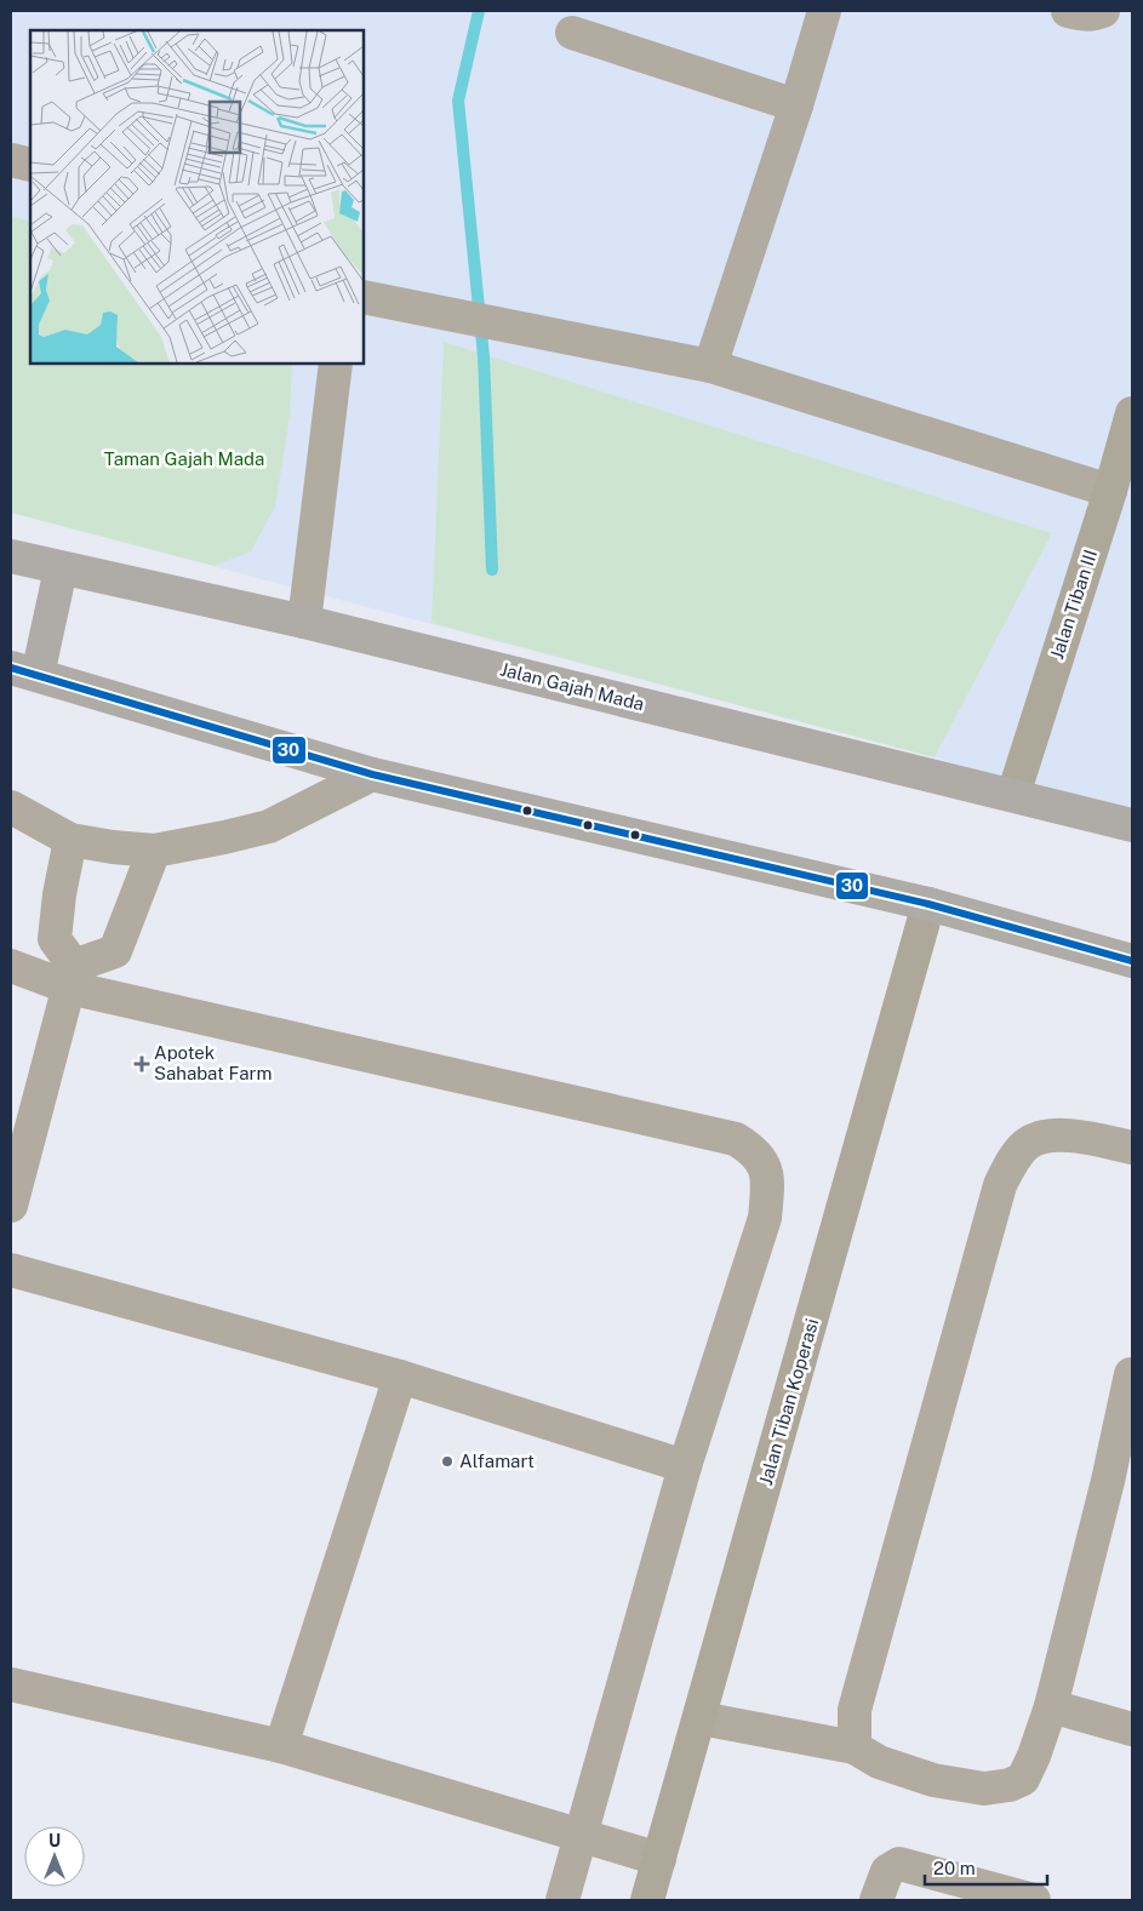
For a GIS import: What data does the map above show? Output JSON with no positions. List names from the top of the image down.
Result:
{
  "streets": {
    "highway": ["Jalan Gajah Mada"],
    "street": ["Jalan Tiban III", "Jalan Tiban Koperasi"]
  },
  "crossings": [
    ["Jalan Tiban III", "Jalan Gajah Mada"]
  ],
  "parks": ["Taman Gajah Mada"],
  "places": {
    "health": ["Apotek Sahabat Farm"],
    "other": ["Alfamart"]
  },
  "lines": ["transit line 30"],
  "scale_bar": "20 m",
  "north": "top"
}
